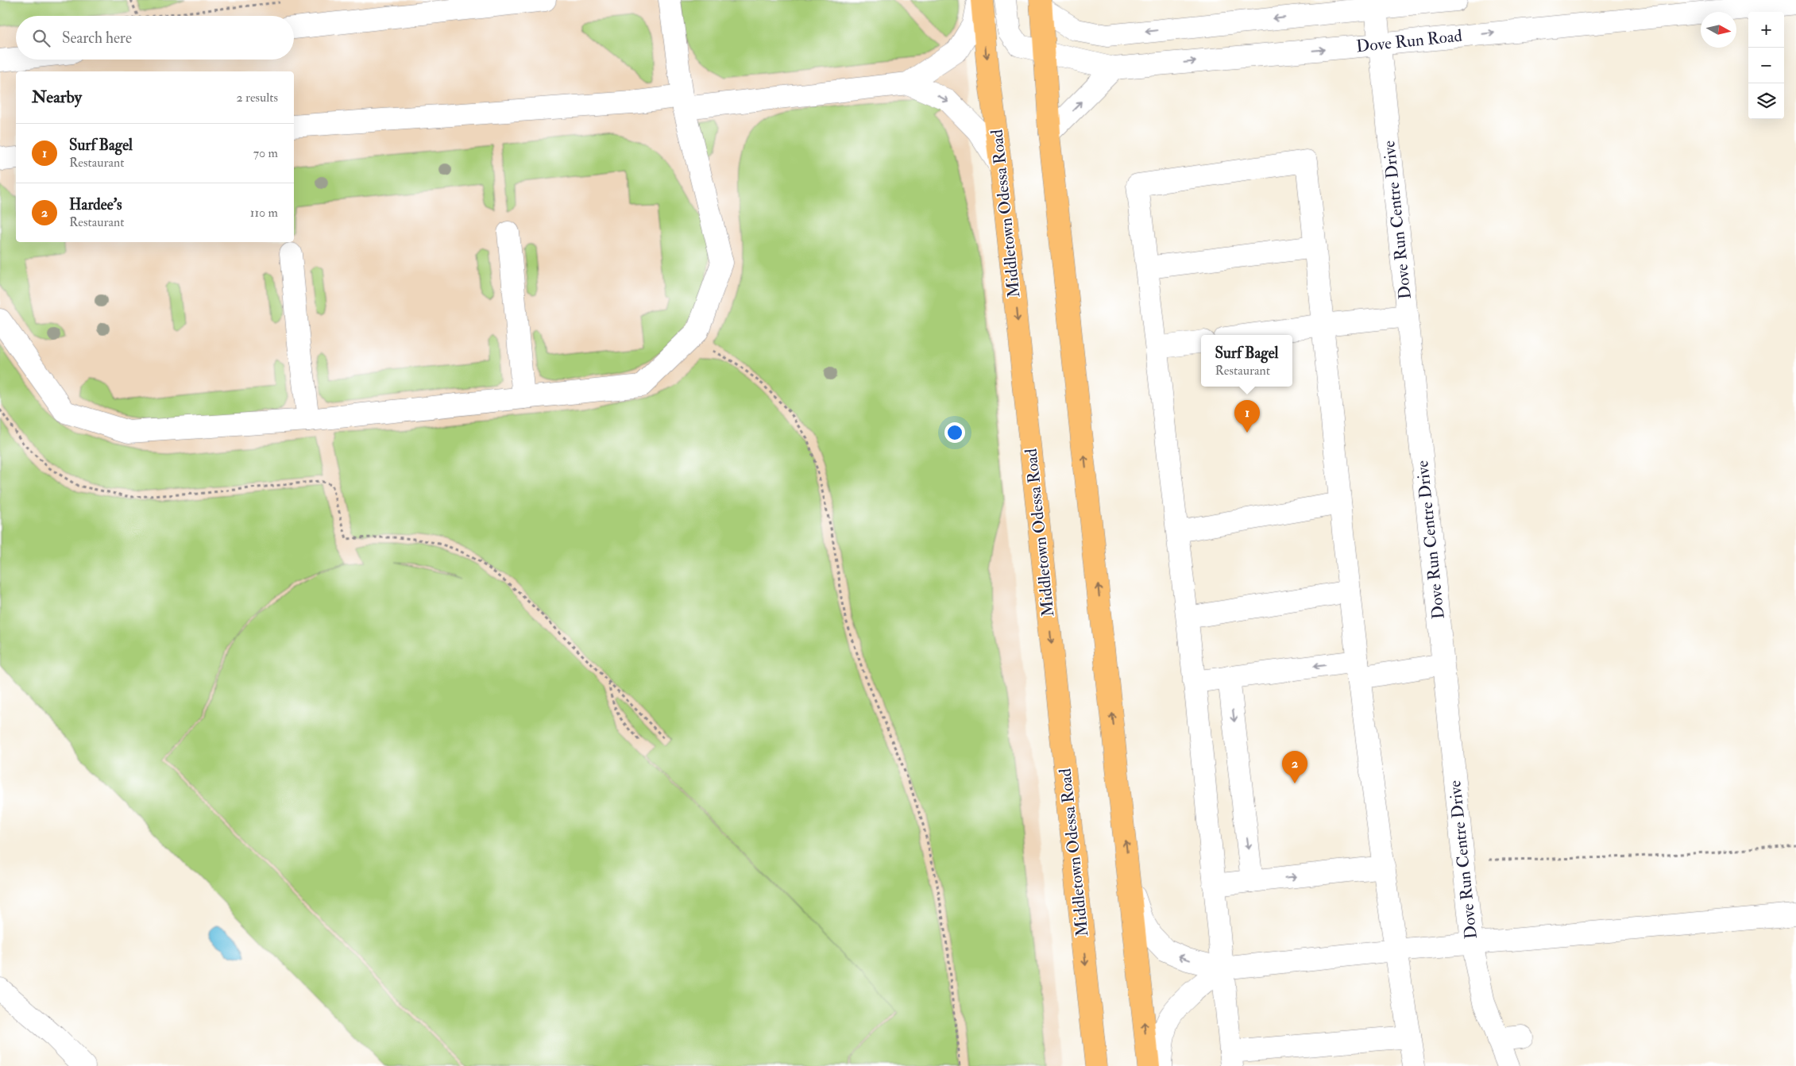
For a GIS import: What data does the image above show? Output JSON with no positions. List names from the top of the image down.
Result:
{
  "streets": {
    "main road": ["Middletown Odessa Road"],
    "street": ["Dove Run Road", "Dove Run Centre Drive"]
  },
  "crossings": [
    ["Dove Run Road", "Dove Run Centre Drive"]
  ],
  "north": "right",
  "page": {
    "map_buttons": ["+", "−"],
    "search": "Search here",
    "heading": ["Nearby", "2 results"],
    "list": [
      {
        "mark": "1",
        "name": "Surf Bagel",
        "note": "Restaurant",
        "value": "70 m"
      },
      {
        "mark": "2",
        "name": "Hardee's",
        "note": "Restaurant",
        "value": "110 m"
      }
    ],
    "popup": ["Surf Bagel", "Restaurant"],
    "pins": ["1", "2"]
  }
}
